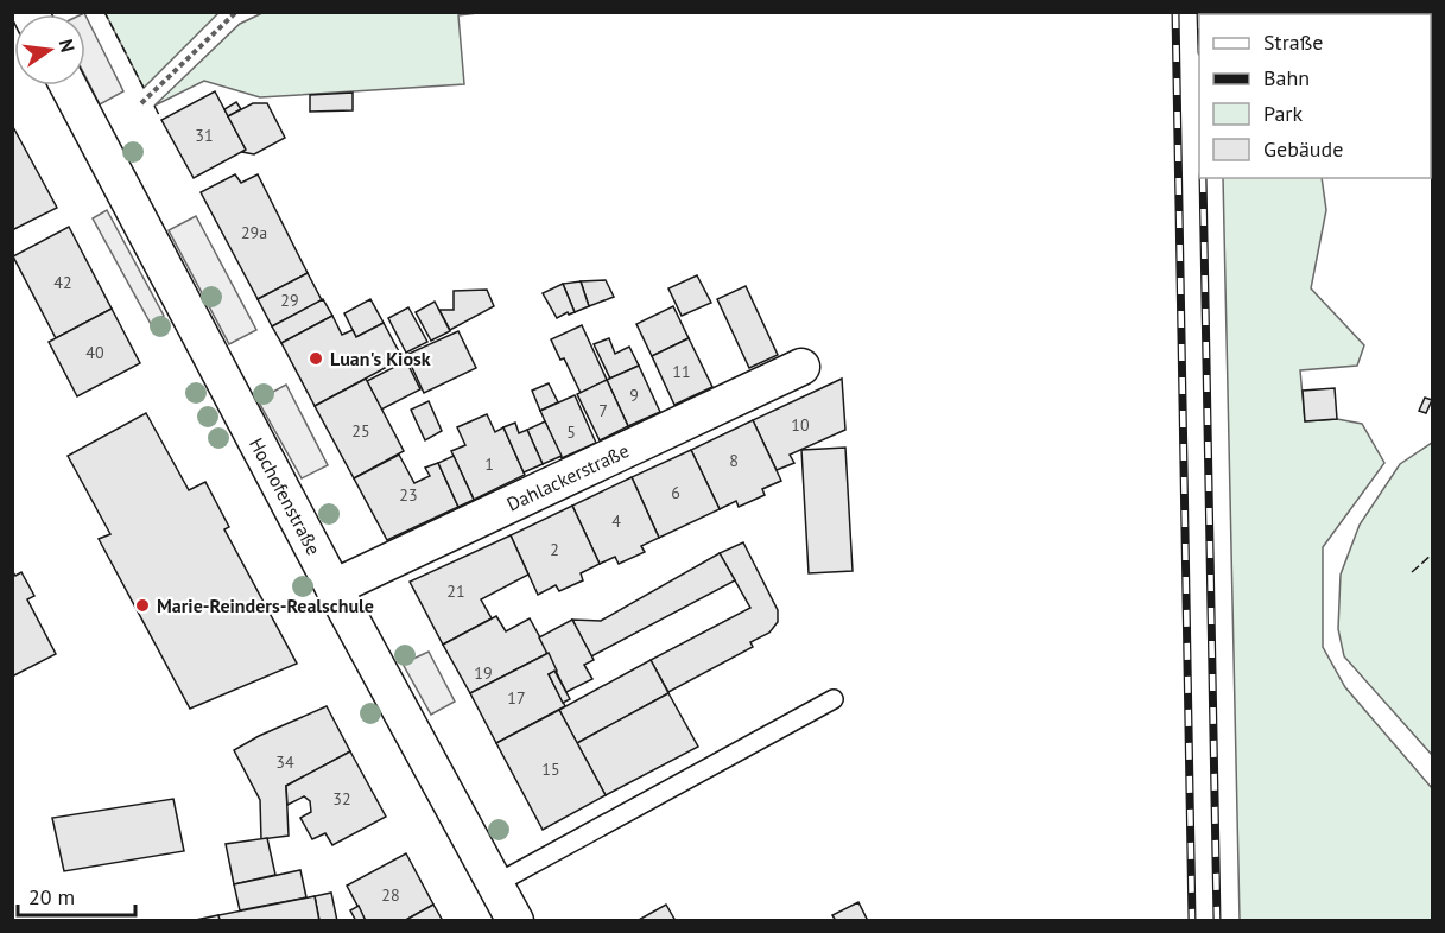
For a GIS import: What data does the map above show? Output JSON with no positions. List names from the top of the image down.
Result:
{
  "streets": {
    "street": ["Dahlackerstraße", "Hochofenstraße"]
  },
  "crossings": [
    ["Dahlackerstraße", "Hochofenstraße"]
  ],
  "places": ["Luan's Kiosk", "Marie-Reinders-Realschule"],
  "house_numbers": [
    "31",
    "29a",
    "42",
    "29",
    "40",
    "11",
    "9",
    "7",
    "10",
    "25",
    "5",
    "8",
    "1",
    "6",
    "23",
    "4",
    "2",
    "21",
    "19",
    "17",
    "34",
    "15",
    "32",
    "28"
  ],
  "legend": [
    "Straße",
    "Bahn",
    "Park",
    "Gebäude"
  ],
  "scale_bar": "20 m",
  "north": "right"
}
